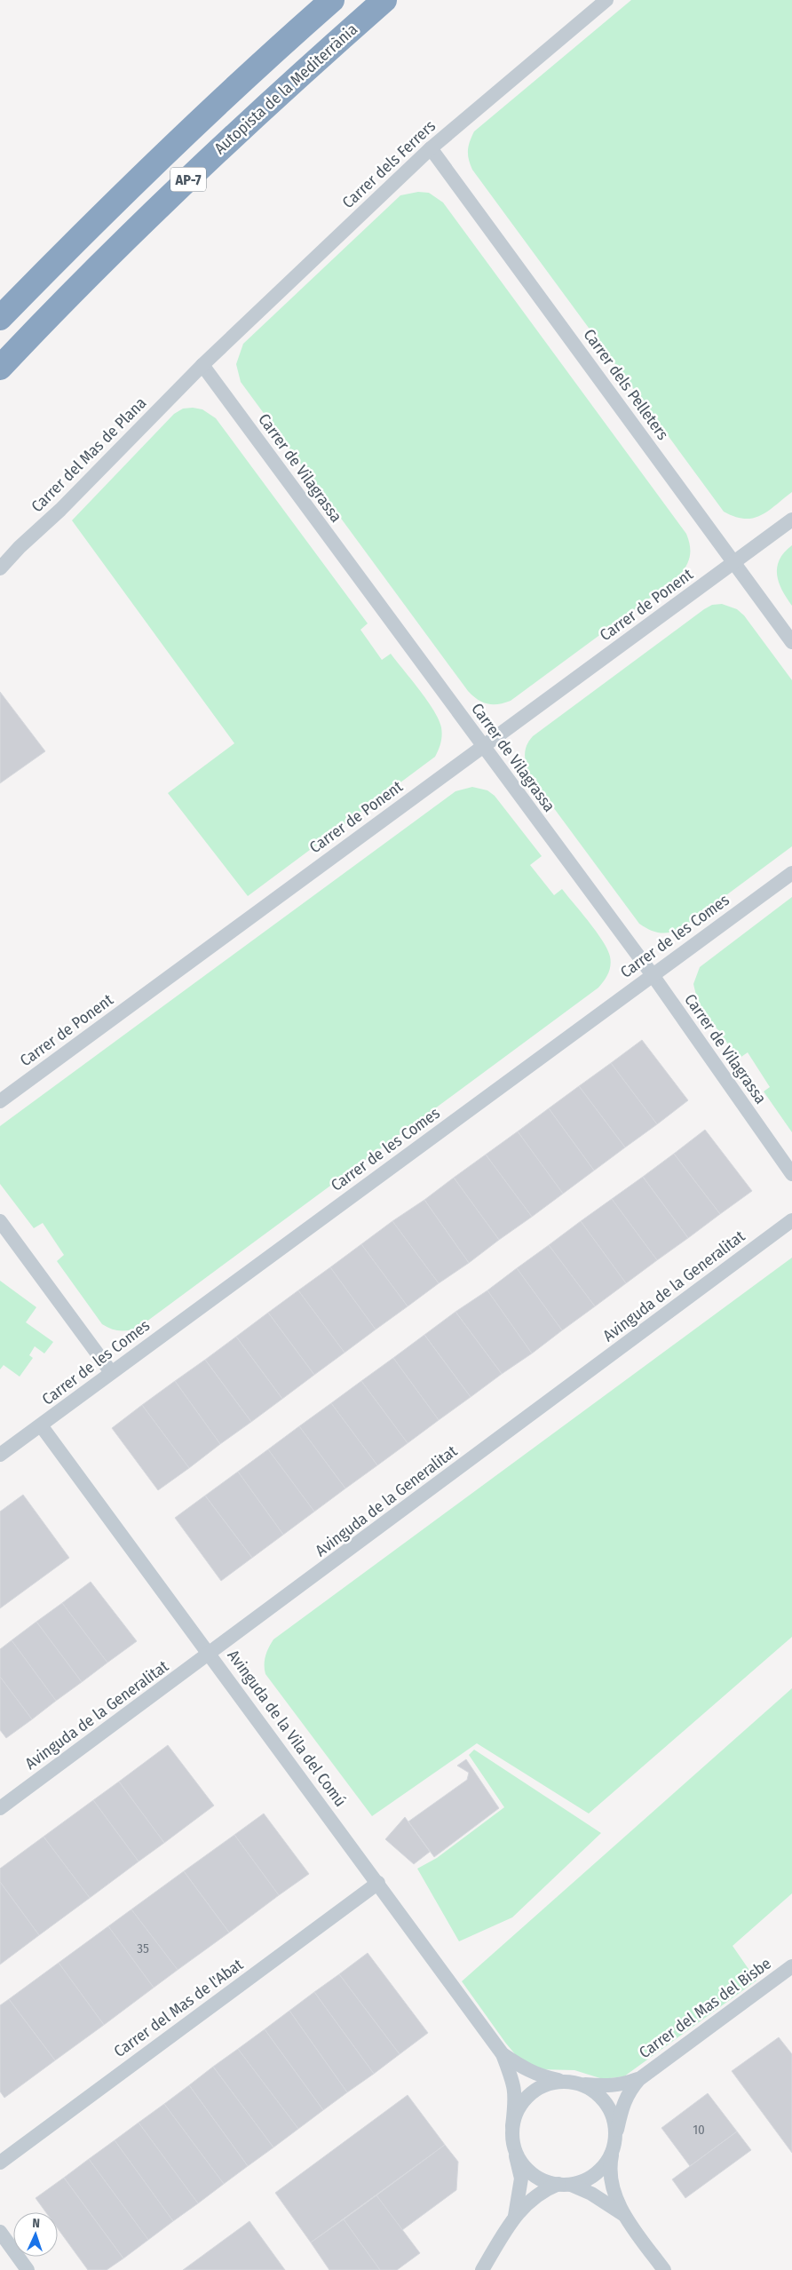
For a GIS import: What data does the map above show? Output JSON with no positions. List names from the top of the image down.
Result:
{
  "streets": {
    "highway": ["Autopista de la Mediterrània", "AP-7"],
    "street": [
      "Carrer dels Ferrers",
      "Carrer dels Pelleters",
      "Carrer del Mas de Plana",
      "Carrer de Vilagrassa",
      "Carrer de Ponent",
      "Carrer de les Comes",
      "Avinguda de la Generalitat",
      "Avinguda de la Vila del Comú",
      "Carrer del Mas de l'Abat",
      "Carrer del Mas del Bisbe"
    ]
  },
  "crossings": [
    ["Carrer dels Ferrers", "Carrer dels Pelleters"],
    ["Carrer dels Ferrers", "Carrer del Mas de Plana"],
    ["Carrer dels Ferrers", "Carrer de Vilagrassa"],
    ["Carrer dels Pelleters", "Carrer de Ponent"],
    ["Carrer del Mas de Plana", "Carrer de Vilagrassa"],
    ["Carrer de Vilagrassa", "Carrer de Ponent"],
    ["Carrer de Vilagrassa", "Carrer de les Comes"],
    ["Carrer de les Comes", "Avinguda de la Vila del Comú"],
    ["Avinguda de la Generalitat", "Avinguda de la Vila del Comú"],
    ["Avinguda de la Vila del Comú", "Carrer del Mas de l'Abat"],
    ["Avinguda de la Vila del Comú", "Carrer del Mas del Bisbe"]
  ],
  "house_numbers": ["35", "10"],
  "north": "top"
}
